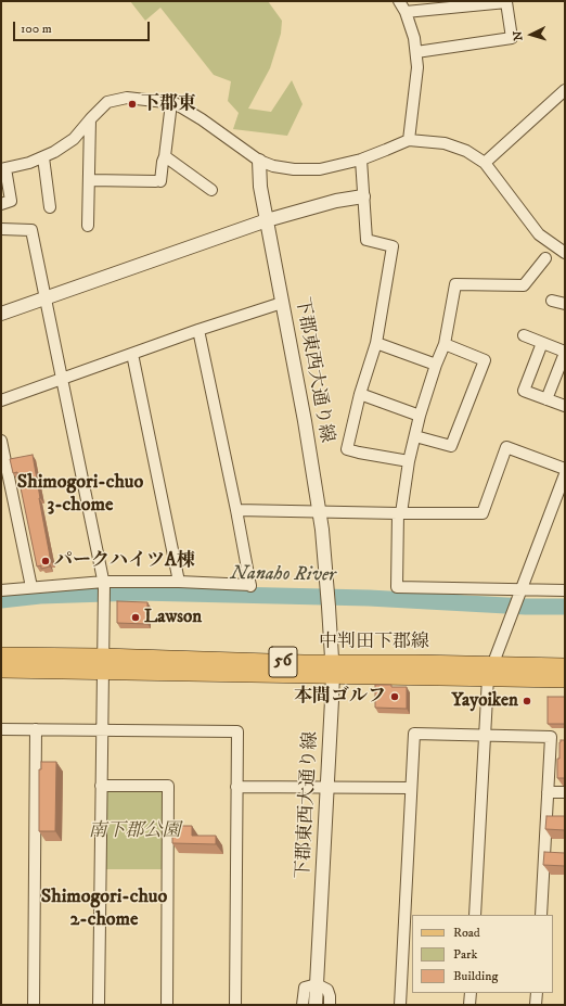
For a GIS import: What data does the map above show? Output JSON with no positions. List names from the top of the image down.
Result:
{
  "streets": {
    "main road": ["中判田下郡線", "56"],
    "street": ["下郡東西大通り線"]
  },
  "crossings": [
    ["下郡東西大通り線", "中判田下郡線"]
  ],
  "districts": ["Shimogori-chuo 3-chome", "Shimogori-chuo 2-chome"],
  "water": ["Nanaho River"],
  "parks": ["南下郡公園"],
  "places": [
    "下郡東",
    "パークハイツA棟",
    "Lawson",
    "本間ゴルフ",
    "Yayoiken"
  ],
  "legend": ["Road", "Park", "Building"],
  "scale_bar": "100 m",
  "north": "left"
}
